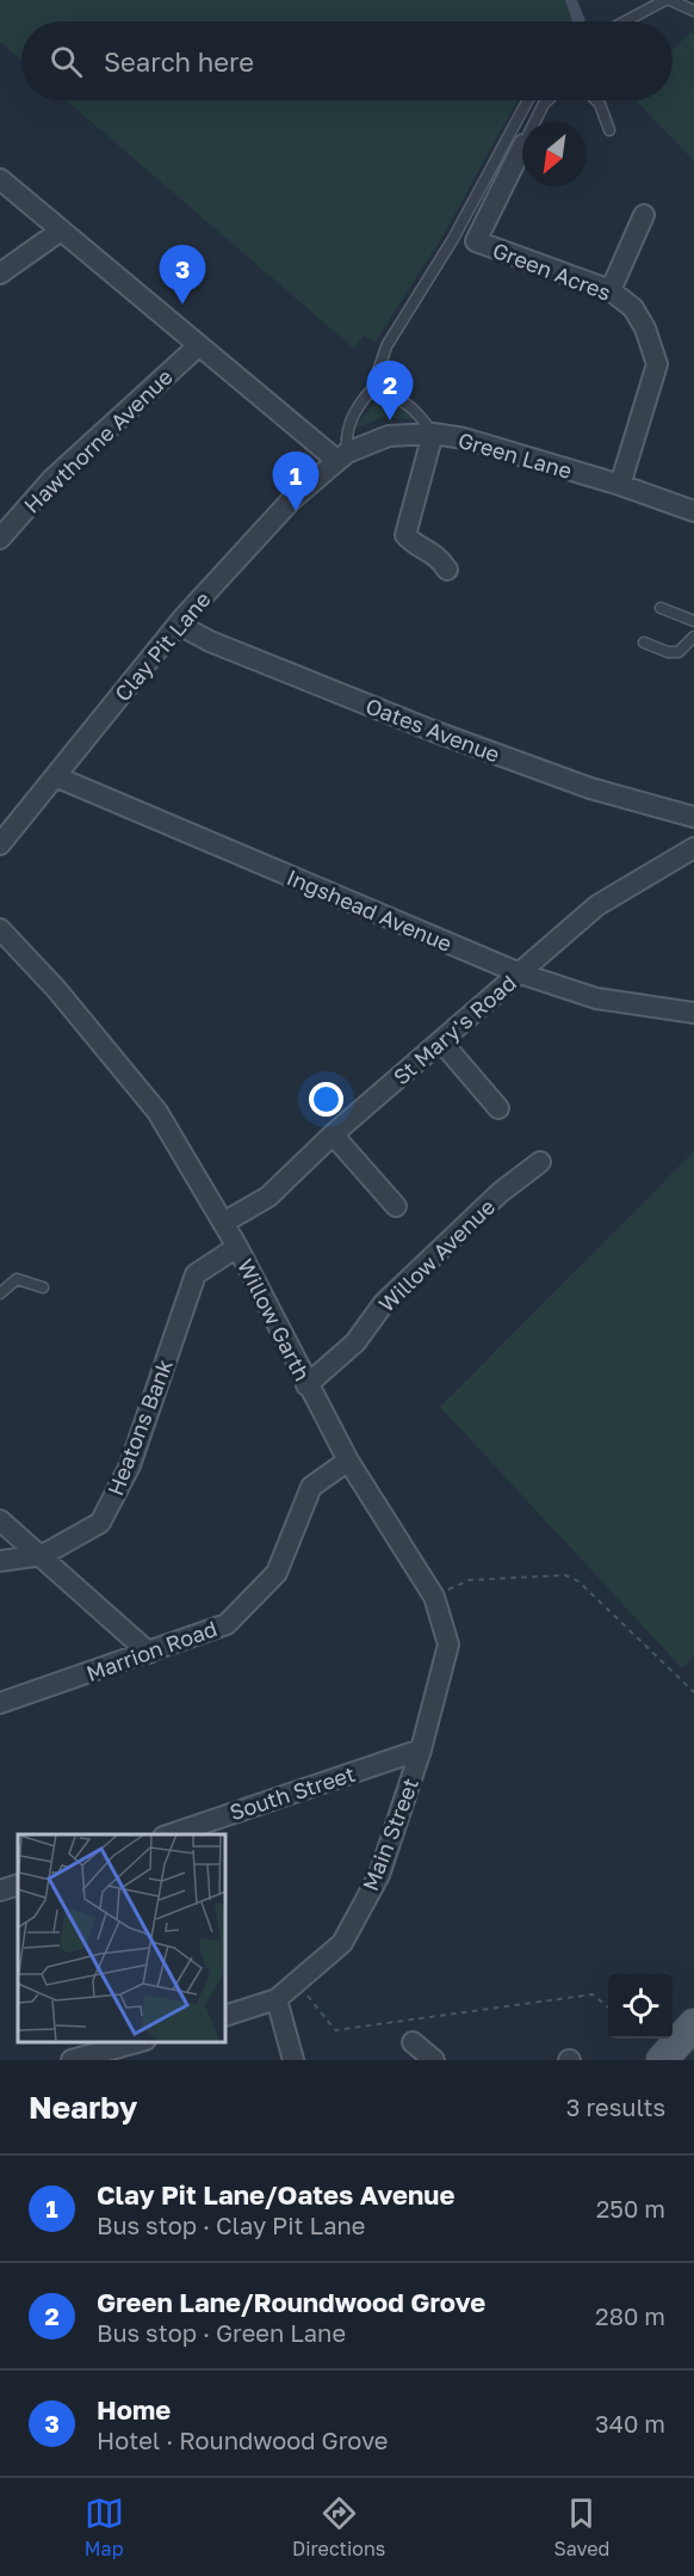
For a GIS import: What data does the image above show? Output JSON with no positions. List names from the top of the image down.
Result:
{
  "streets": {
    "street": [
      "Green Acres",
      "Hawthorne Avenue",
      "Green Lane",
      "Clay Pit Lane",
      "Oates Avenue",
      "Ingshead Avenue",
      "St Mary's Road",
      "Willow Avenue",
      "Willow Garth",
      "Heatons Bank",
      "Marrion Road",
      "South Street",
      "Main Street"
    ]
  },
  "crossings": [
    ["Green Acres", "Green Lane"],
    ["Green Lane", "Clay Pit Lane"],
    ["Clay Pit Lane", "Oates Avenue"],
    ["Clay Pit Lane", "Ingshead Avenue"],
    ["Ingshead Avenue", "St Mary's Road"],
    ["St Mary's Road", "Willow Garth"],
    ["Willow Avenue", "Willow Garth"],
    ["Willow Garth", "Heatons Bank"],
    ["Willow Garth", "Marrion Road"],
    ["Willow Garth", "South Street"],
    ["Willow Garth", "Main Street"],
    ["South Street", "Main Street"]
  ],
  "north": "bottom left",
  "page": {
    "search": "Search here",
    "pins": ["3", "2", "1"],
    "heading": ["Nearby", "3 results"],
    "list": [
      {
        "mark": "1",
        "name": "Clay Pit Lane/Oates Avenue",
        "note": "Bus stop · Clay Pit Lane",
        "value": "250 m"
      },
      {
        "mark": "2",
        "name": "Green Lane/Roundwood Grove",
        "note": "Bus stop · Green Lane",
        "value": "280 m"
      },
      {
        "mark": "3",
        "name": "Home",
        "note": "Hotel · Roundwood Grove",
        "value": "340 m"
      }
    ],
    "nav": ["Map", "Directions", "Saved"]
  }
}
